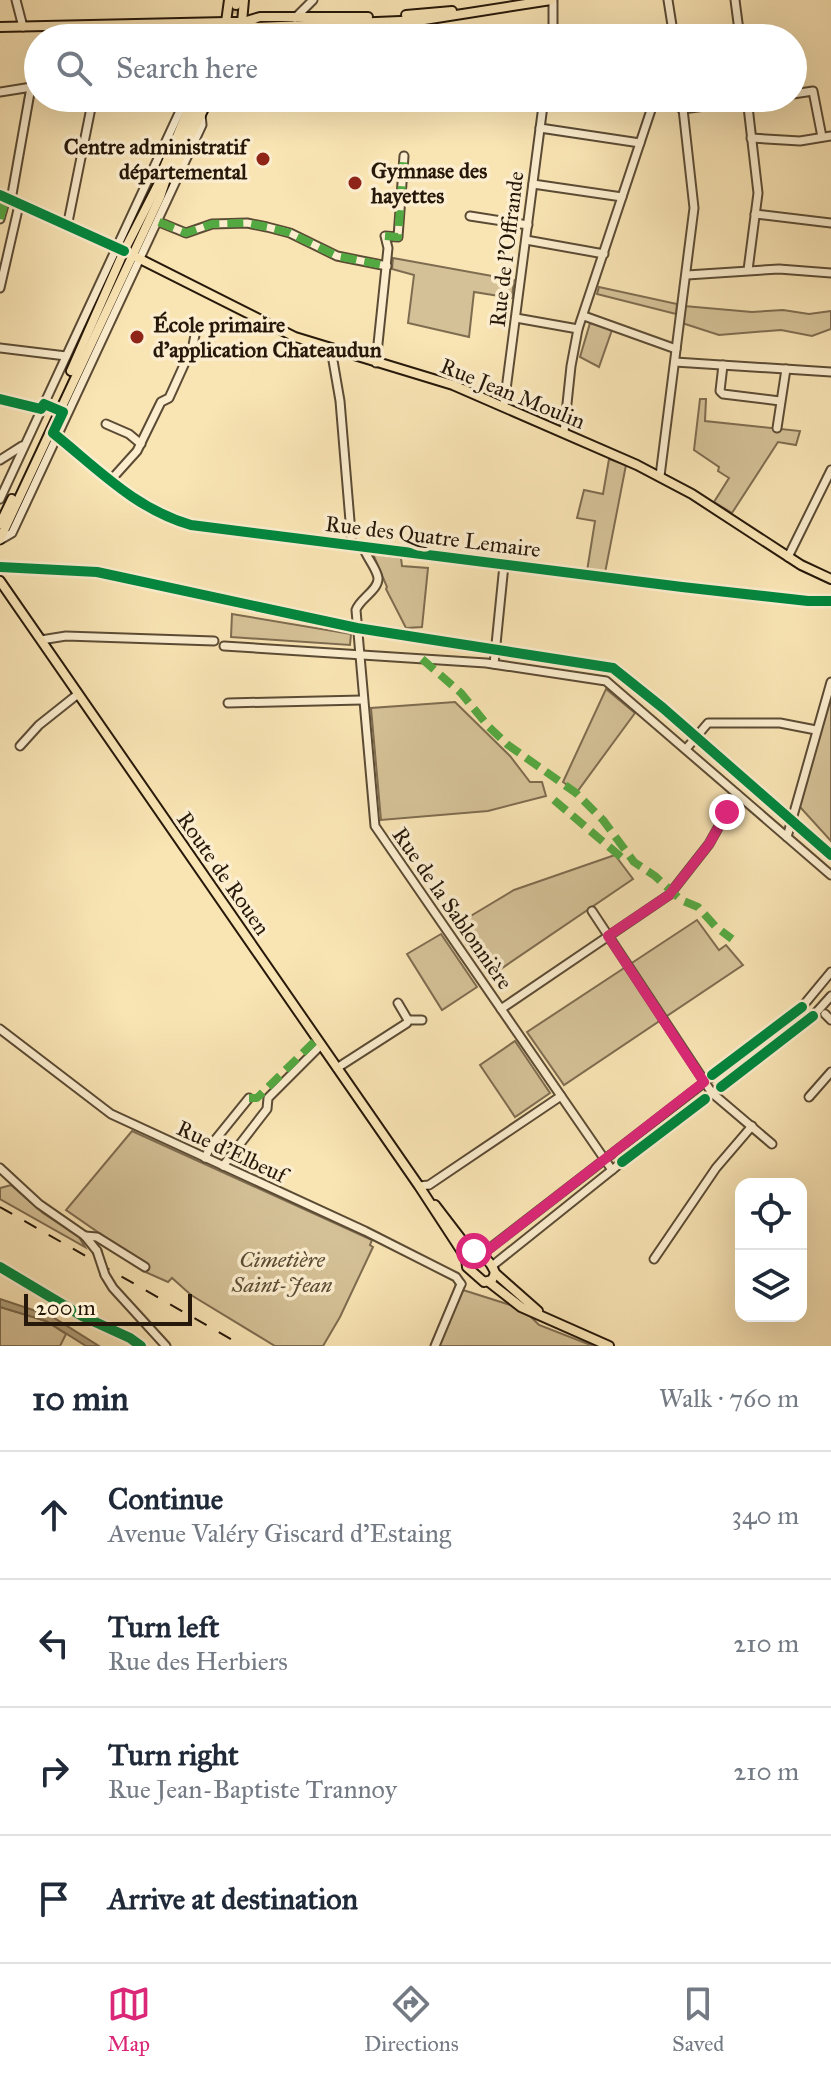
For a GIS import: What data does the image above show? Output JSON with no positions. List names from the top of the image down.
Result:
{
  "streets": {
    "main road": ["Rue Jean Moulin", "Route de Rouen"],
    "street": [
      "Rue de l'Offrande",
      "Rue des Quatre Lemaire",
      "Rue de la Sablonnière",
      "Rue d'Elbeuf"
    ]
  },
  "crossings": [
    ["Rue de l'Offrande", "Rue Jean Moulin"],
    ["Rue des Quatre Lemaire", "Rue de la Sablonnière"]
  ],
  "parks": ["Cimetière Saint-Jean"],
  "places": ["Centre administratif départemental", "Gymnase des hayettes", "École primaire d'application Chateaudun"],
  "scale_bar": "200 m",
  "page": {
    "search": "Search here",
    "scale": "200 m",
    "heading": ["10 min", "Walk · 760 m"],
    "list": [
      ["Continue", "Avenue Valéry Giscard d'Estaing", "340 m"],
      ["Turn left", "Rue des Herbiers", "210 m"],
      ["Turn right", "Rue Jean-Baptiste Trannoy", "210 m"],
      "Arrive at destination"
    ],
    "nav": ["Map", "Directions", "Saved"]
  }
}
